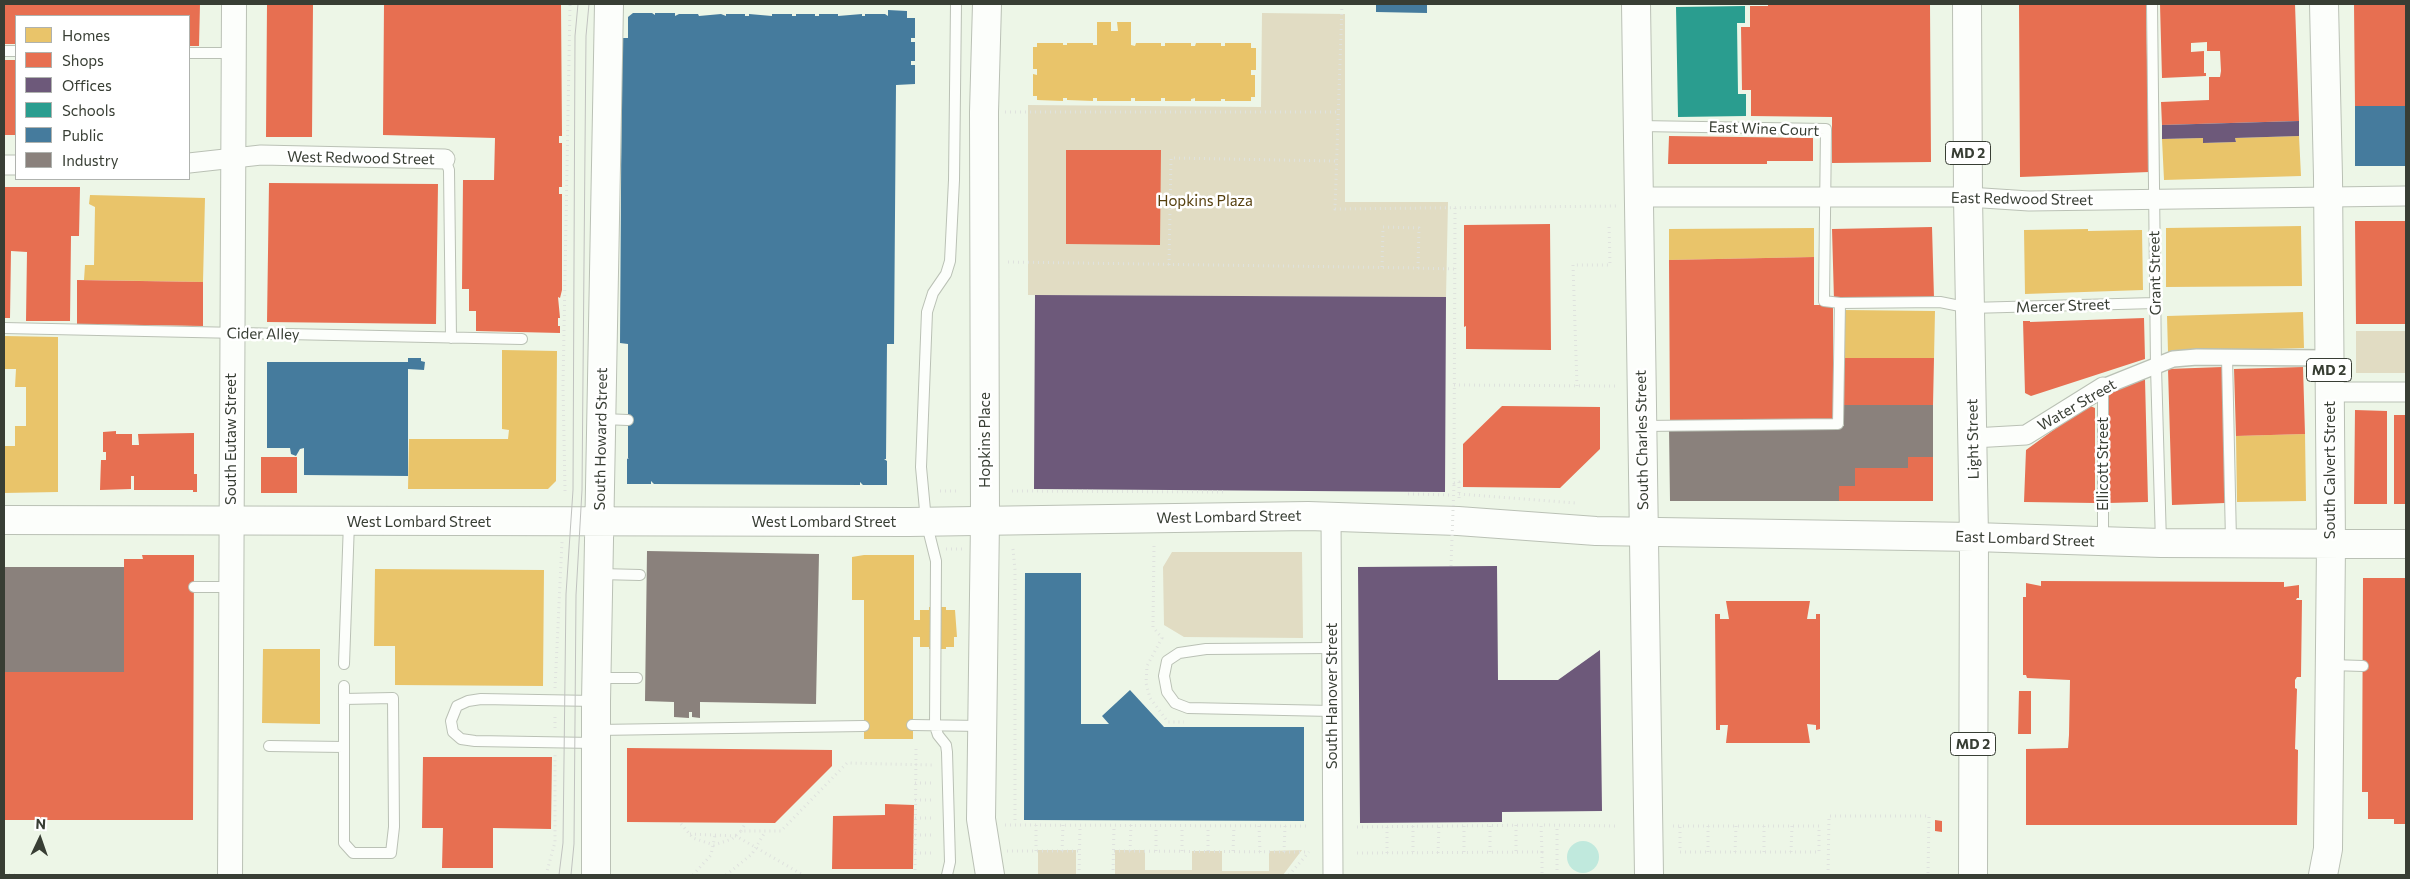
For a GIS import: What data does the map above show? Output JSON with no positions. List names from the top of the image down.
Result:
{
  "streets": {
    "main road": [
      "MD 2",
      "South Howard Street",
      "Light Street",
      "Hopkins Place",
      "South Charles Street",
      "South Calvert Street",
      "West Lombard Street",
      "East Lombard Street"
    ],
    "street": [
      "West Redwood Street",
      "East Redwood Street",
      "Water Street",
      "South Eutaw Street",
      "South Hanover Street"
    ],
    "lane": [
      "East Wine Court",
      "Grant Street",
      "Mercer Street",
      "Cider Alley",
      "Ellicott Street"
    ]
  },
  "crossings": [
    ["East Wine Court", "East Redwood Street"],
    ["East Wine Court", "South Charles Street"],
    ["West Redwood Street", "Cider Alley"],
    ["West Redwood Street", "South Eutaw Street"],
    ["East Redwood Street", "Grant Street"],
    ["East Redwood Street", "Light Street"],
    ["East Redwood Street", "South Charles Street"],
    ["East Redwood Street", "South Calvert Street"],
    ["Grant Street", "Mercer Street"],
    ["Grant Street", "Water Street"],
    ["Grant Street", "East Lombard Street"],
    ["Mercer Street", "Light Street"],
    ["Cider Alley", "South Eutaw Street"],
    ["Water Street", "Light Street"],
    ["Water Street", "Ellicott Street"],
    ["Water Street", "South Calvert Street"],
    ["South Eutaw Street", "West Lombard Street"],
    ["South Howard Street", "West Lombard Street"],
    ["Light Street", "East Lombard Street"],
    ["Hopkins Place", "West Lombard Street"],
    ["South Charles Street", "West Lombard Street"],
    ["South Charles Street", "East Lombard Street"],
    ["Ellicott Street", "East Lombard Street"],
    ["South Calvert Street", "East Lombard Street"],
    ["West Lombard Street", "East Lombard Street"],
    ["West Lombard Street", "South Hanover Street"]
  ],
  "parks": ["Hopkins Plaza"],
  "legend": [
    "Homes",
    "Shops",
    "Offices",
    "Schools",
    "Public",
    "Industry"
  ],
  "north": "top"
}
